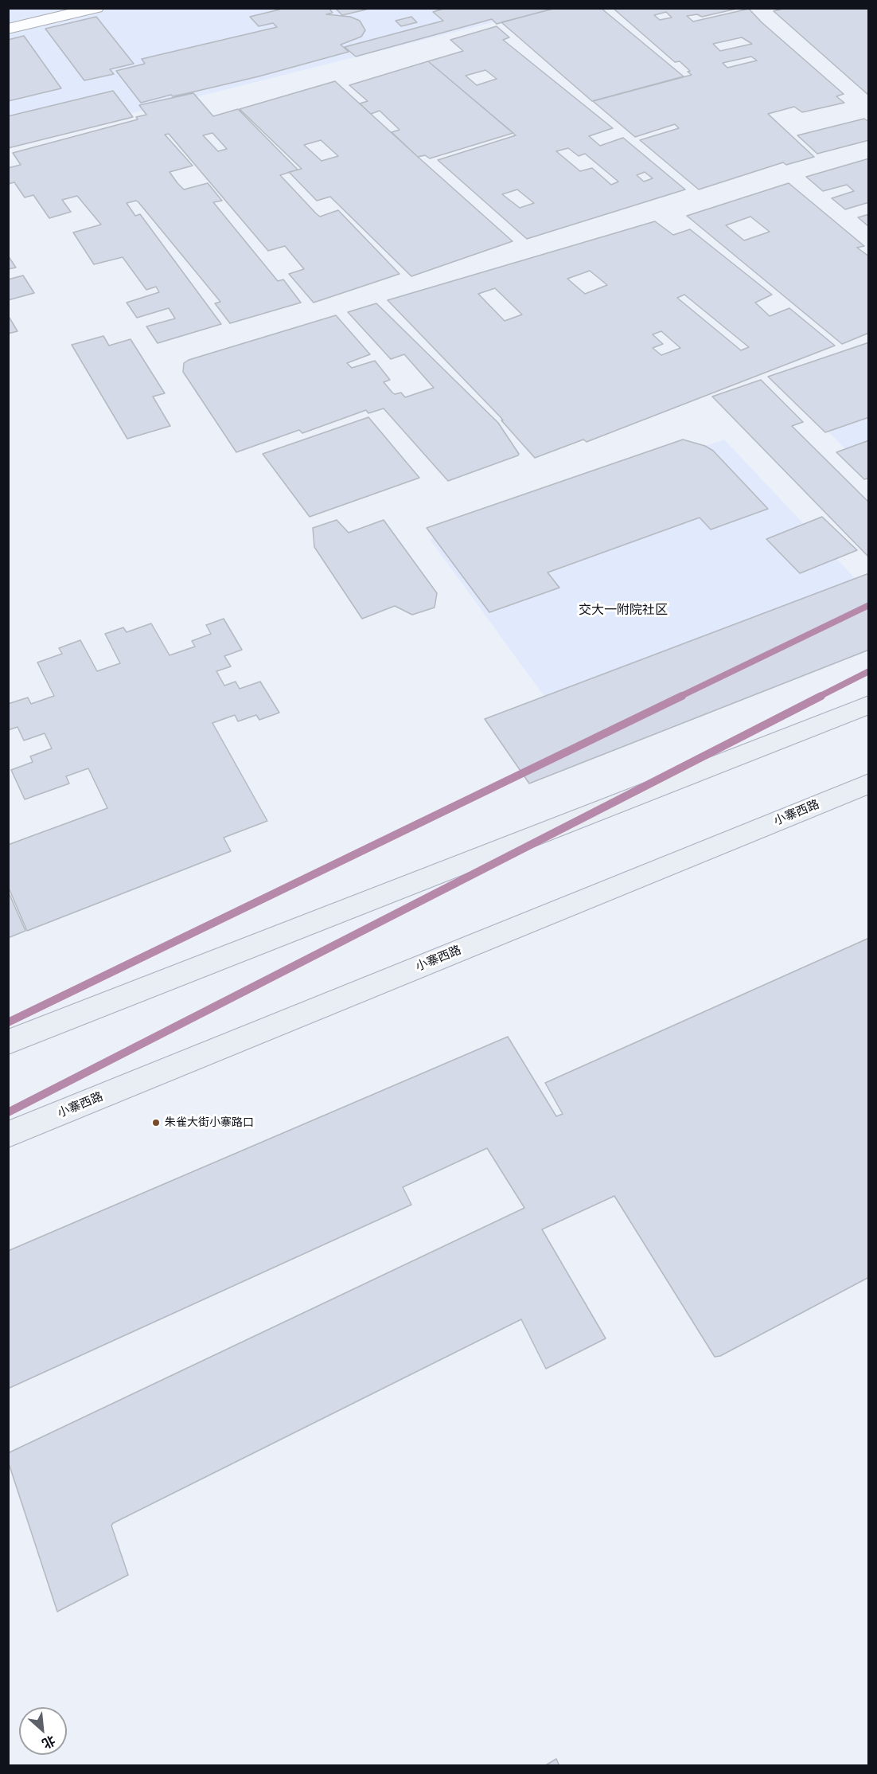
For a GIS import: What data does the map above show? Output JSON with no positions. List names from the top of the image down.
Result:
{
  "streets": {
    "main road": ["小寨西路"]
  },
  "districts": ["交大一附院社区"],
  "places": ["朱雀大街小寨路口"],
  "north": "bottom right"
}
